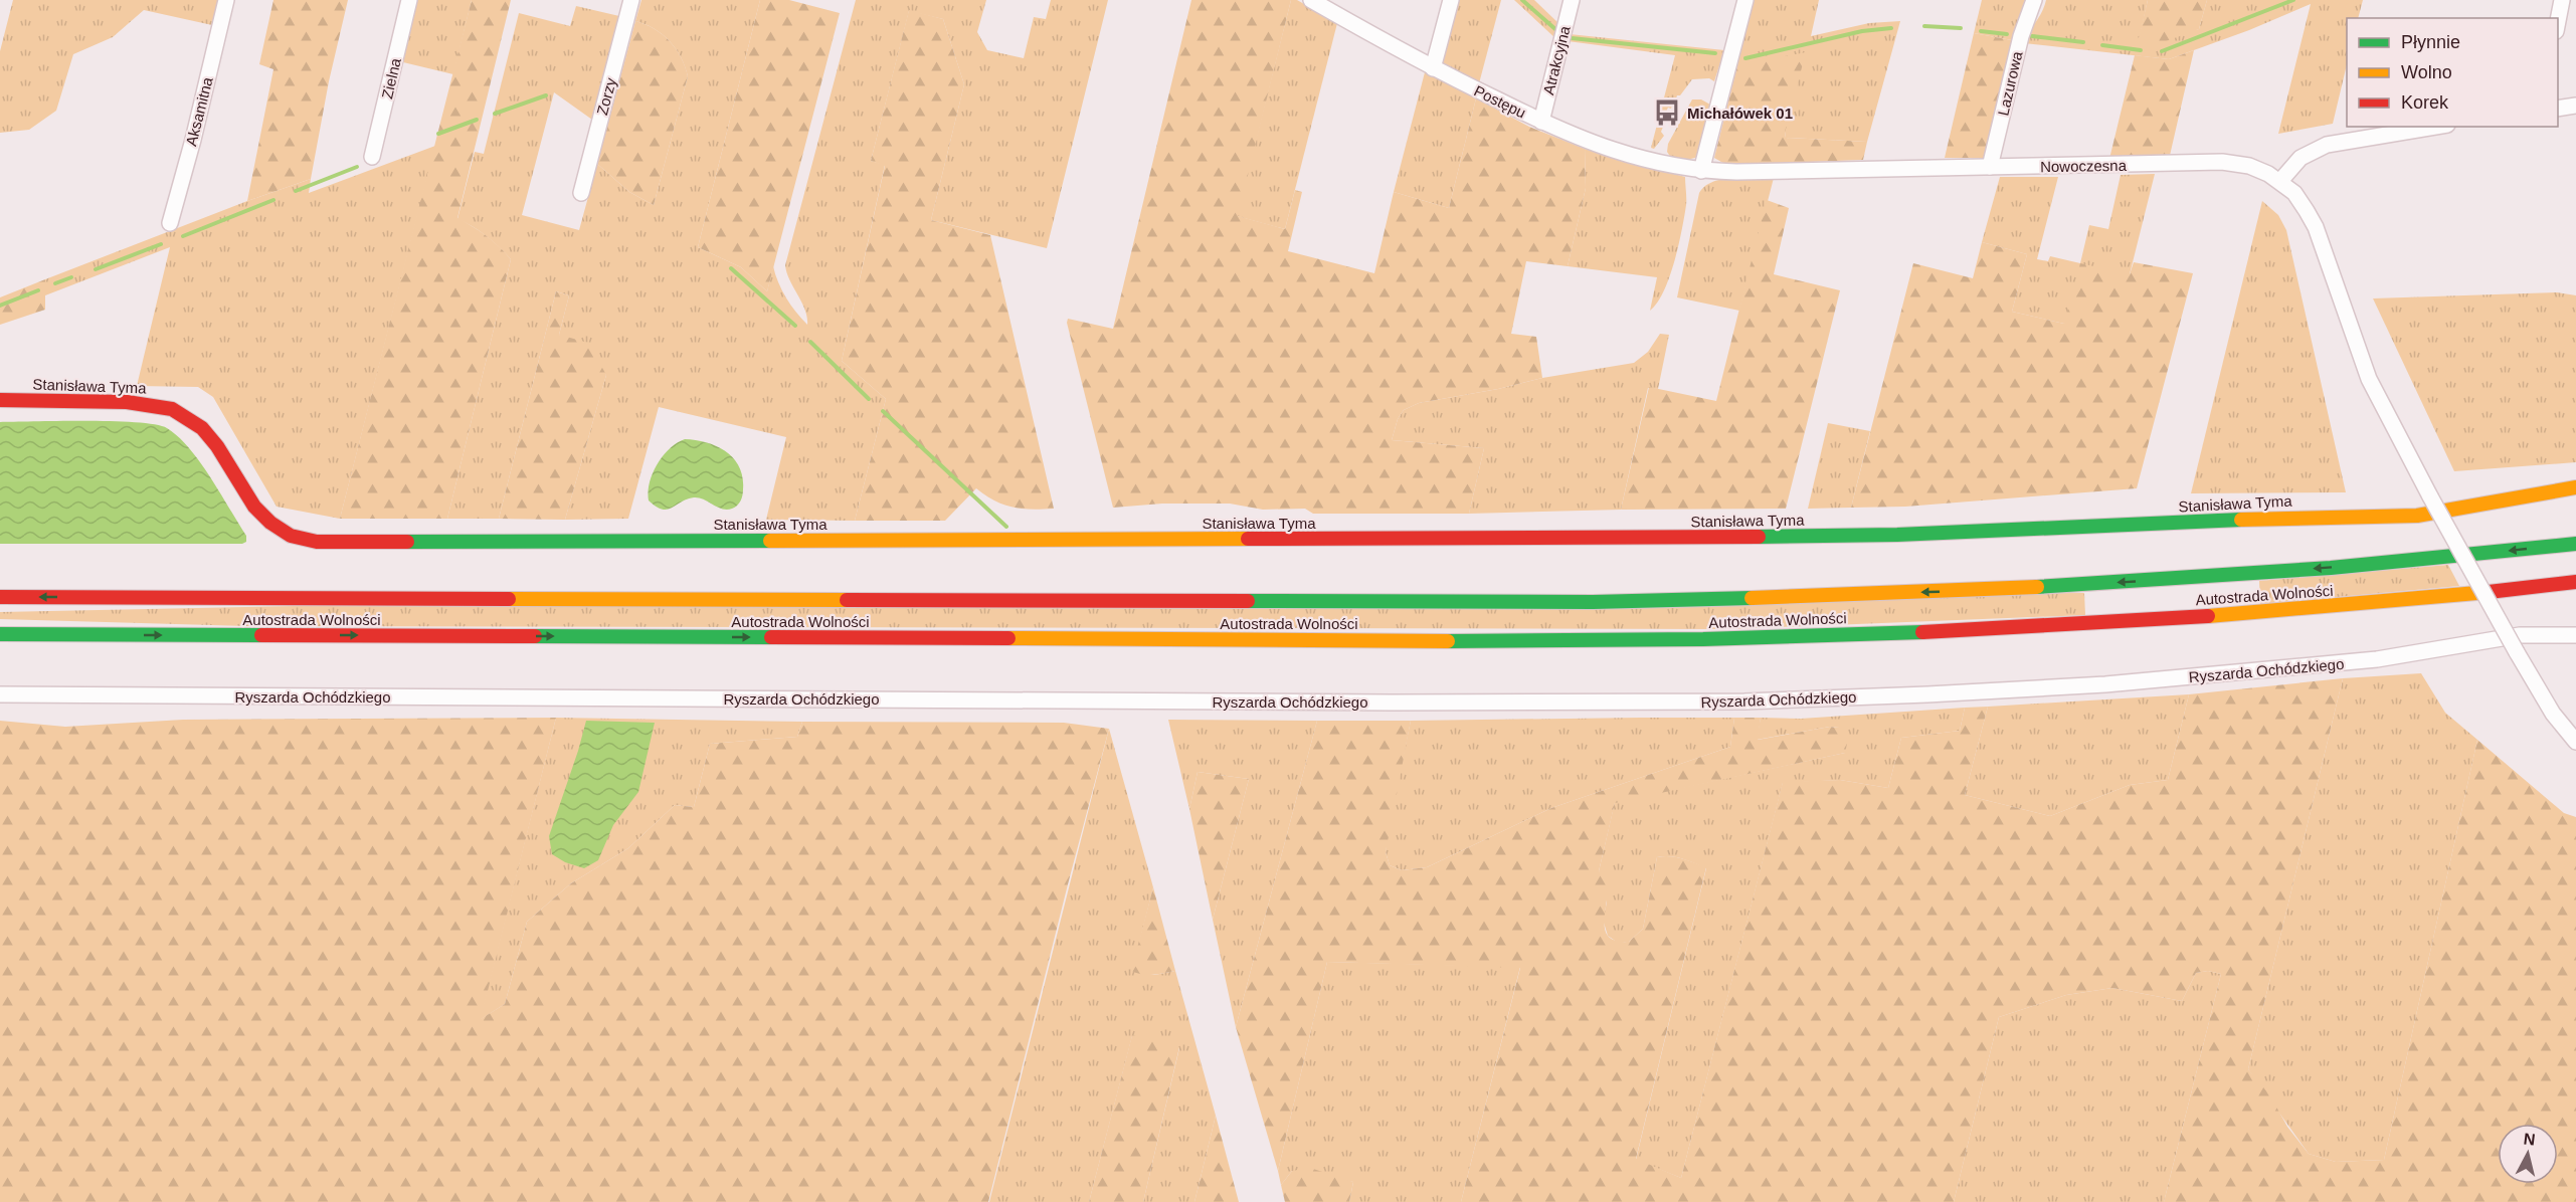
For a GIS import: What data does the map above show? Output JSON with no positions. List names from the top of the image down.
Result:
{
  "streets": {
    "main road": ["Stanisława Tyma", "Autostrada Wolności"],
    "street": [
      "Atrakcyjna",
      "Zielna",
      "Lazurowa",
      "Zorzy",
      "Postępu",
      "Aksamitna",
      "Nowoczesna",
      "Ryszarda Ochódzkiego"
    ]
  },
  "crossings": [
    ["Atrakcyjna", "Postępu"],
    ["Lazurowa", "Nowoczesna"],
    ["Postępu", "Nowoczesna"]
  ],
  "places": {
    "bus stop": ["Michałówek 01"]
  },
  "legend": ["Płynnie", "Wolno", "Korek"],
  "north": "top"
}
